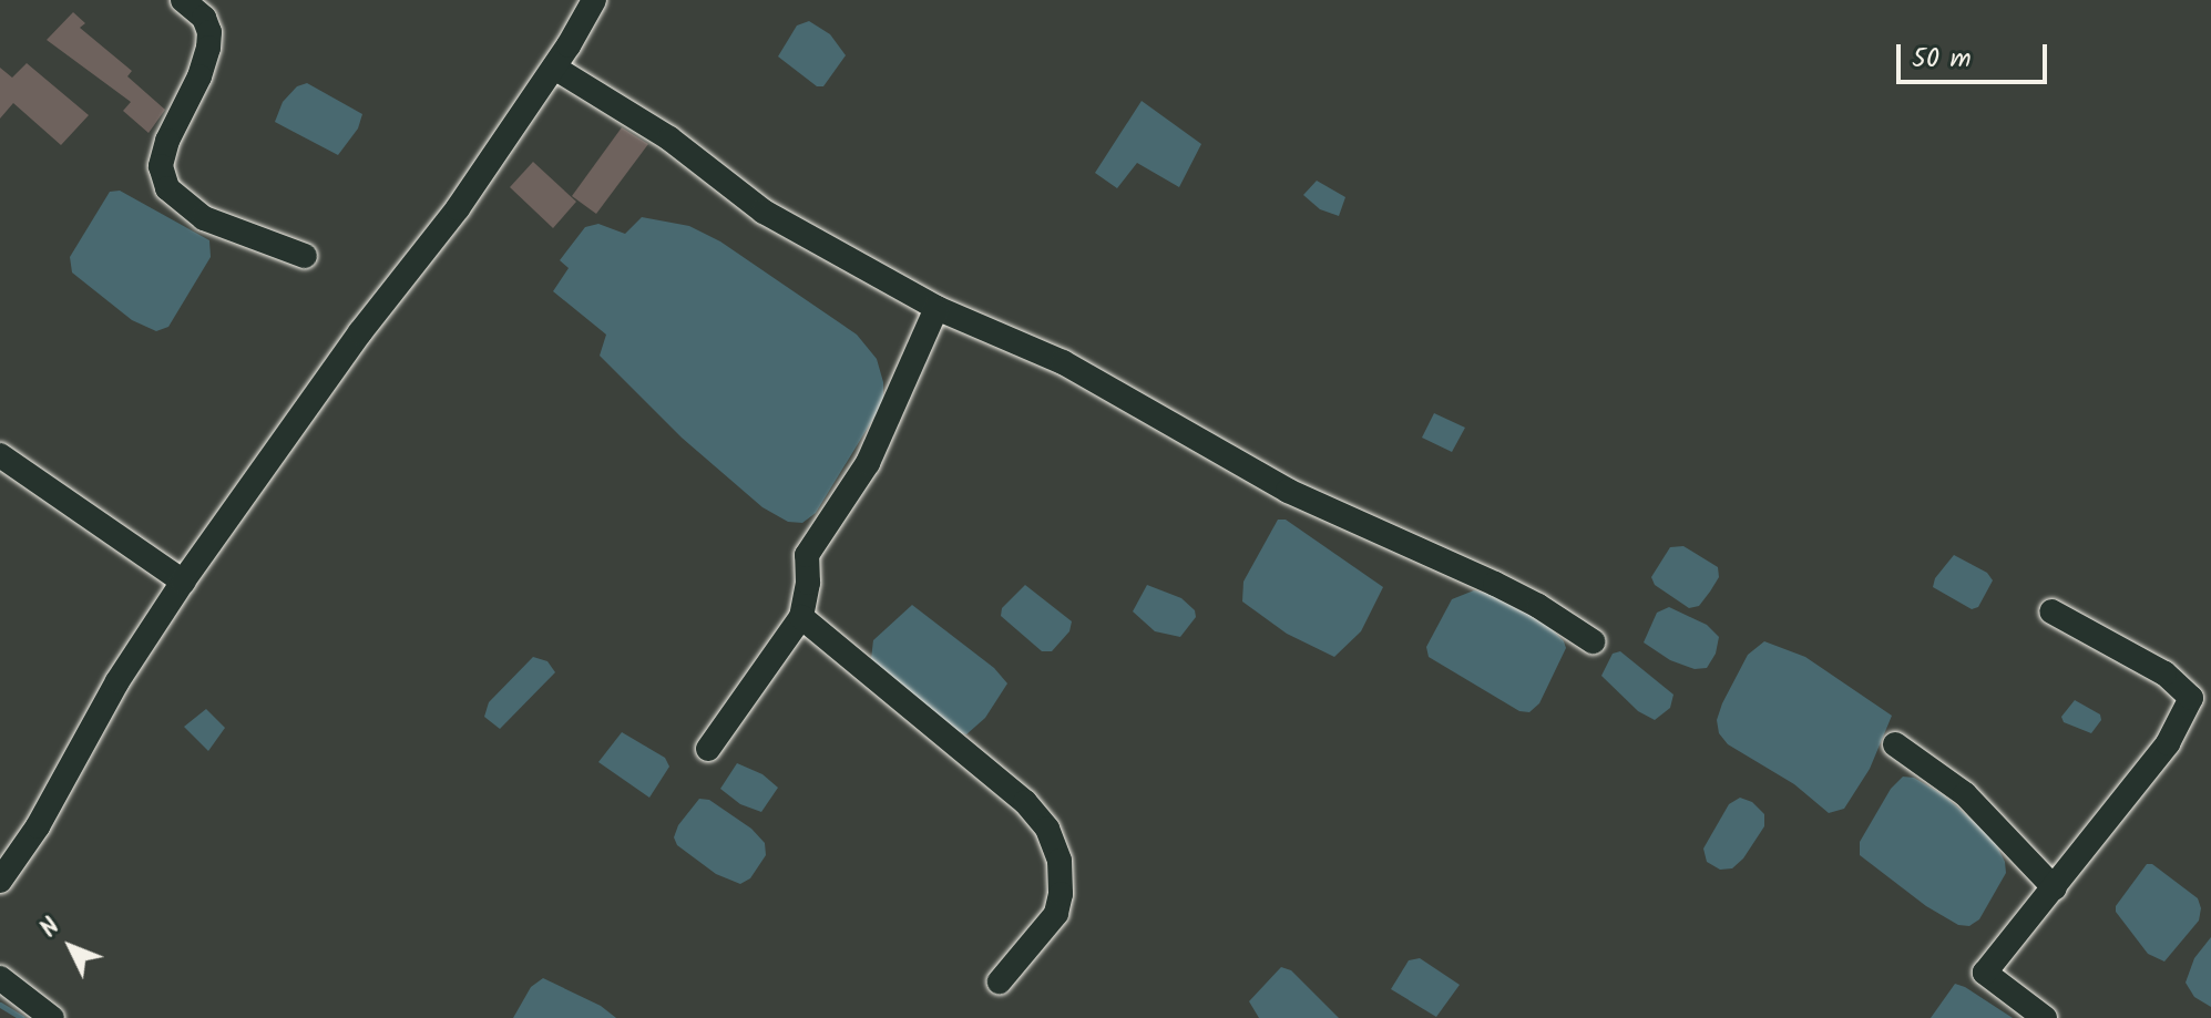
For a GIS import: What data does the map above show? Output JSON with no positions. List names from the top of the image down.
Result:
{
  "scale_bar": "50 m",
  "north": "top left"
}
